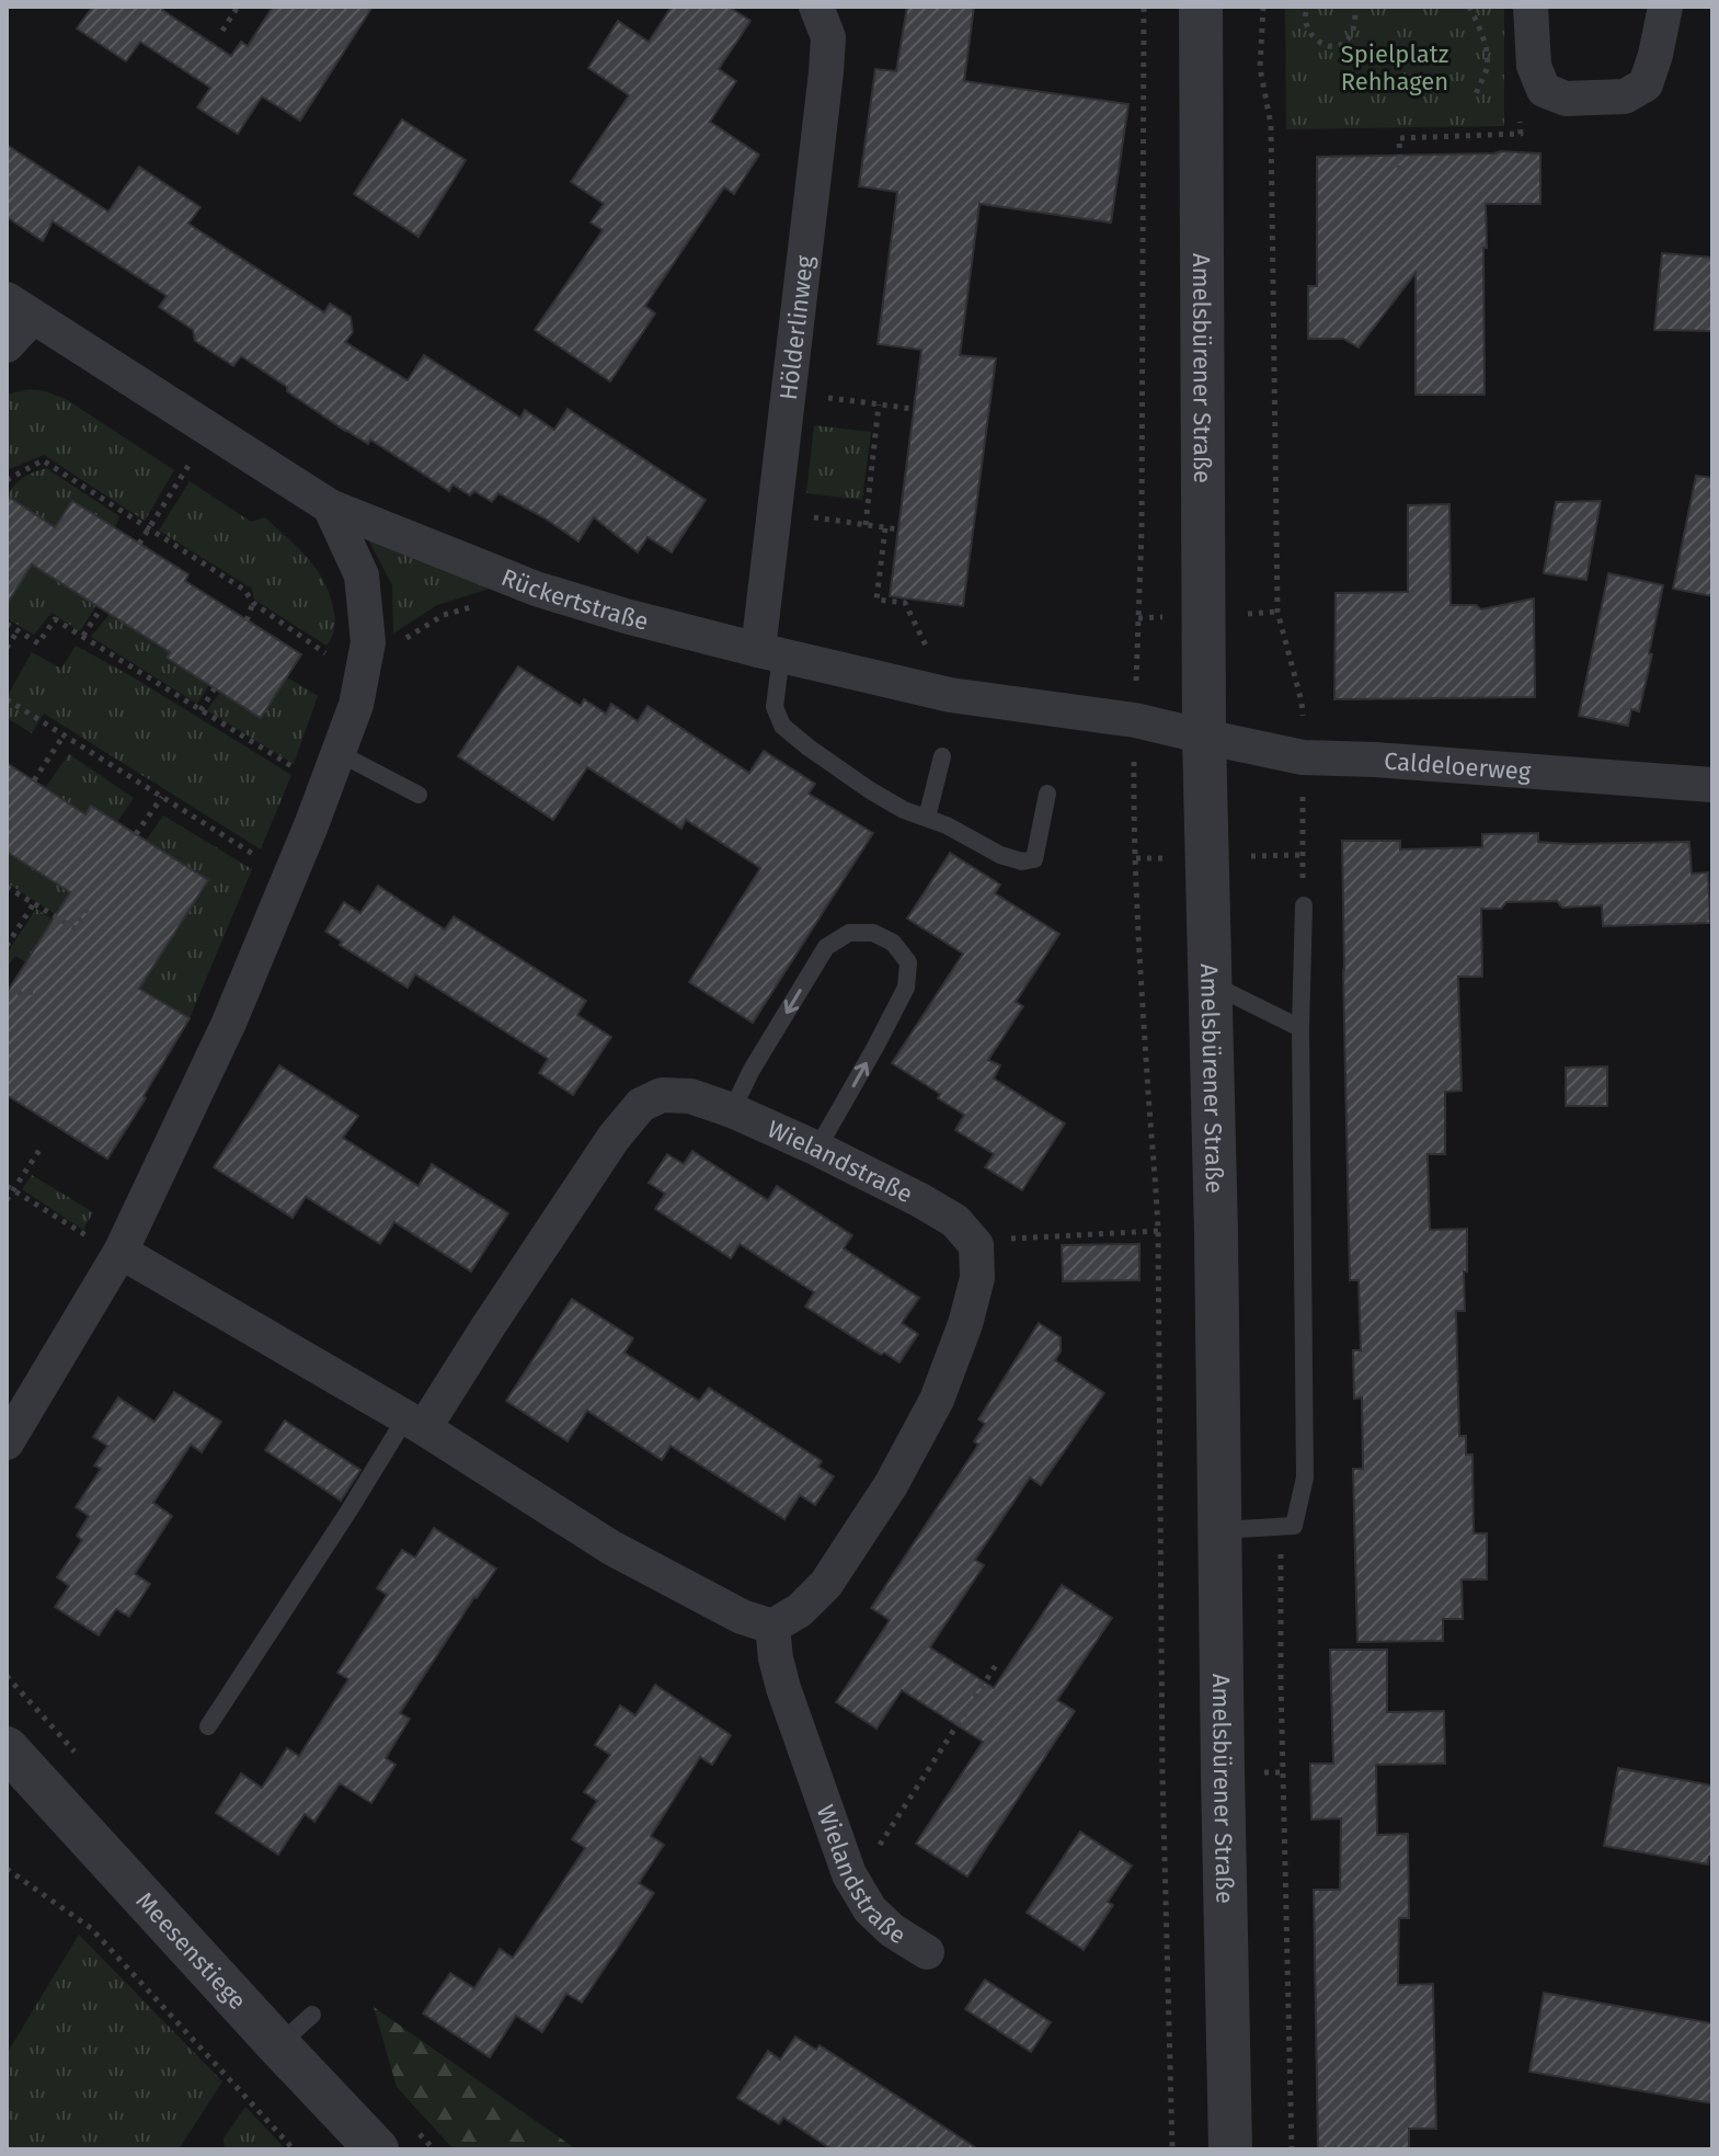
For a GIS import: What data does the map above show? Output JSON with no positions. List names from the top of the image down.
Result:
{
  "streets": {
    "street": [
      "Hölderlinweg",
      "Amelsbürener Straße",
      "Rückertstraße",
      "Caldeloerweg",
      "Wielandstraße",
      "Meesenstiege"
    ]
  },
  "crossings": [
    ["Hölderlinweg", "Rückertstraße"],
    ["Amelsbürener Straße", "Rückertstraße"],
    ["Amelsbürener Straße", "Caldeloerweg"],
    ["Rückertstraße", "Caldeloerweg"]
  ],
  "parks": ["Spielplatz Rehhagen"]
}
